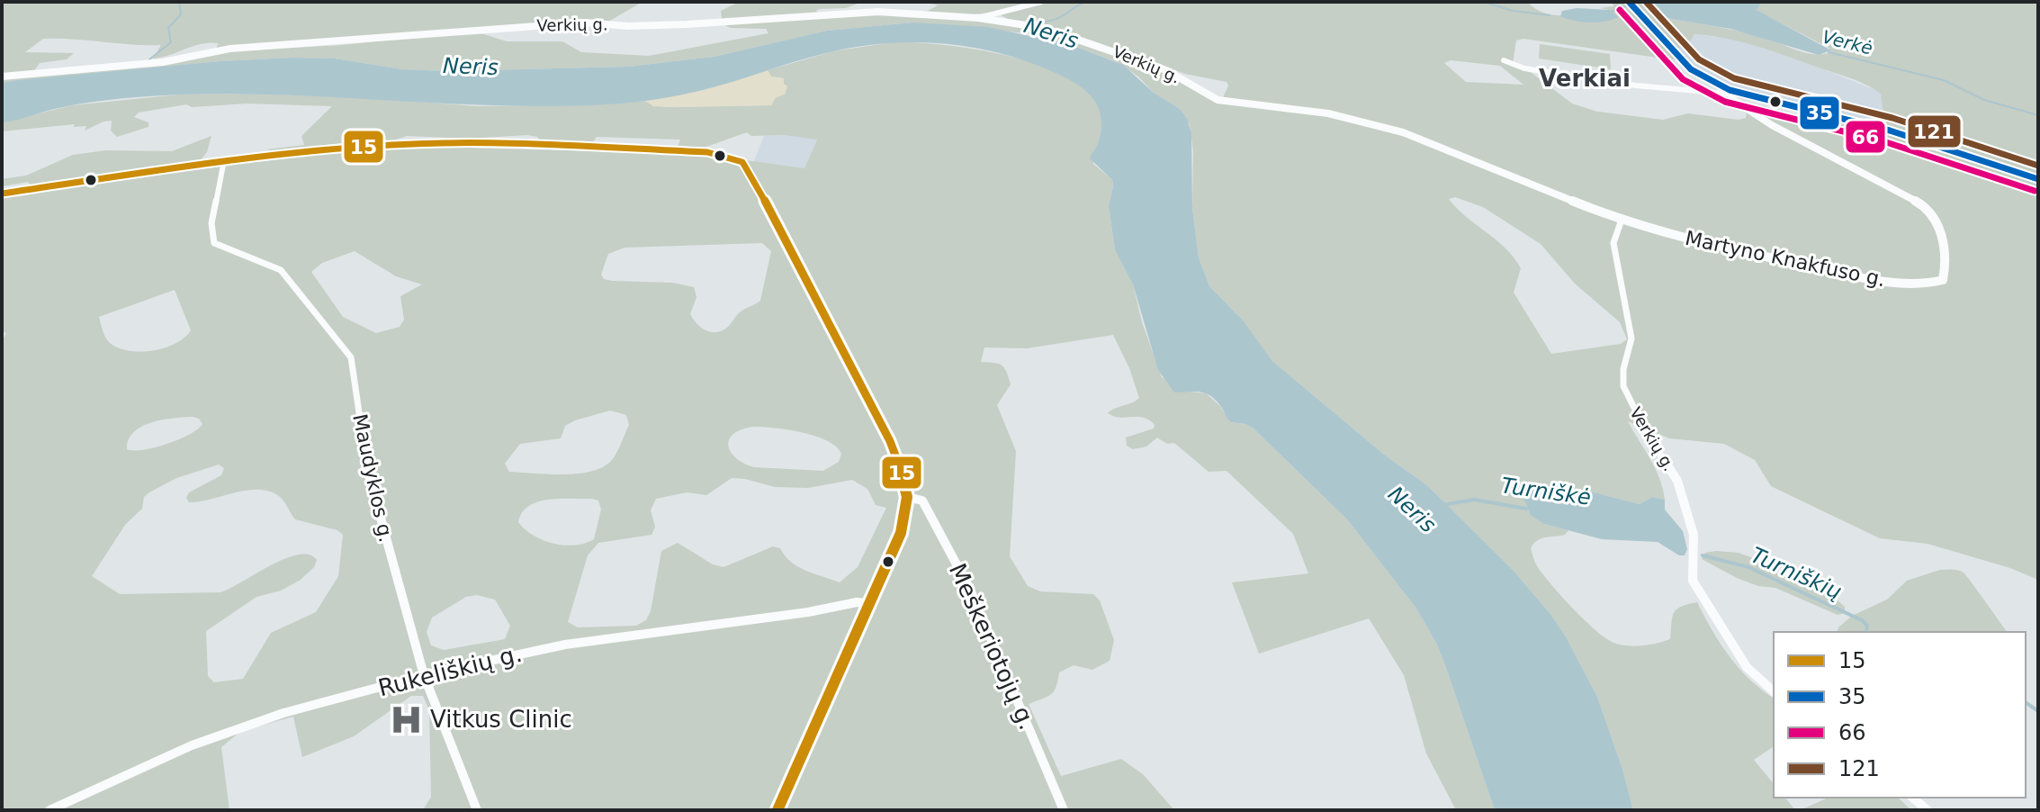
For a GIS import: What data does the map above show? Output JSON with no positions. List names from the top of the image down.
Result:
{
  "streets": {
    "main road": ["Verkių g.", "Martyno Knakfuso g."],
    "street": ["Maudyklos g.", "Meškeriotojų g.", "Rukeliškių g."]
  },
  "crossings": [
    ["Verkių g.", "Martyno Knakfuso g."],
    ["Maudyklos g.", "Rukeliškių g."]
  ],
  "districts": ["Verkiai"],
  "water": [
    "Neris",
    "Verkė",
    "Turniškė",
    "Turniškių"
  ],
  "places": {
    "hospital": ["Vitkus Clinic"]
  },
  "lines": [
    "transit line 35",
    "transit line 121",
    "transit line 66",
    "transit line 15"
  ],
  "legend": [
    "15",
    "35",
    "66",
    "121"
  ]
}
